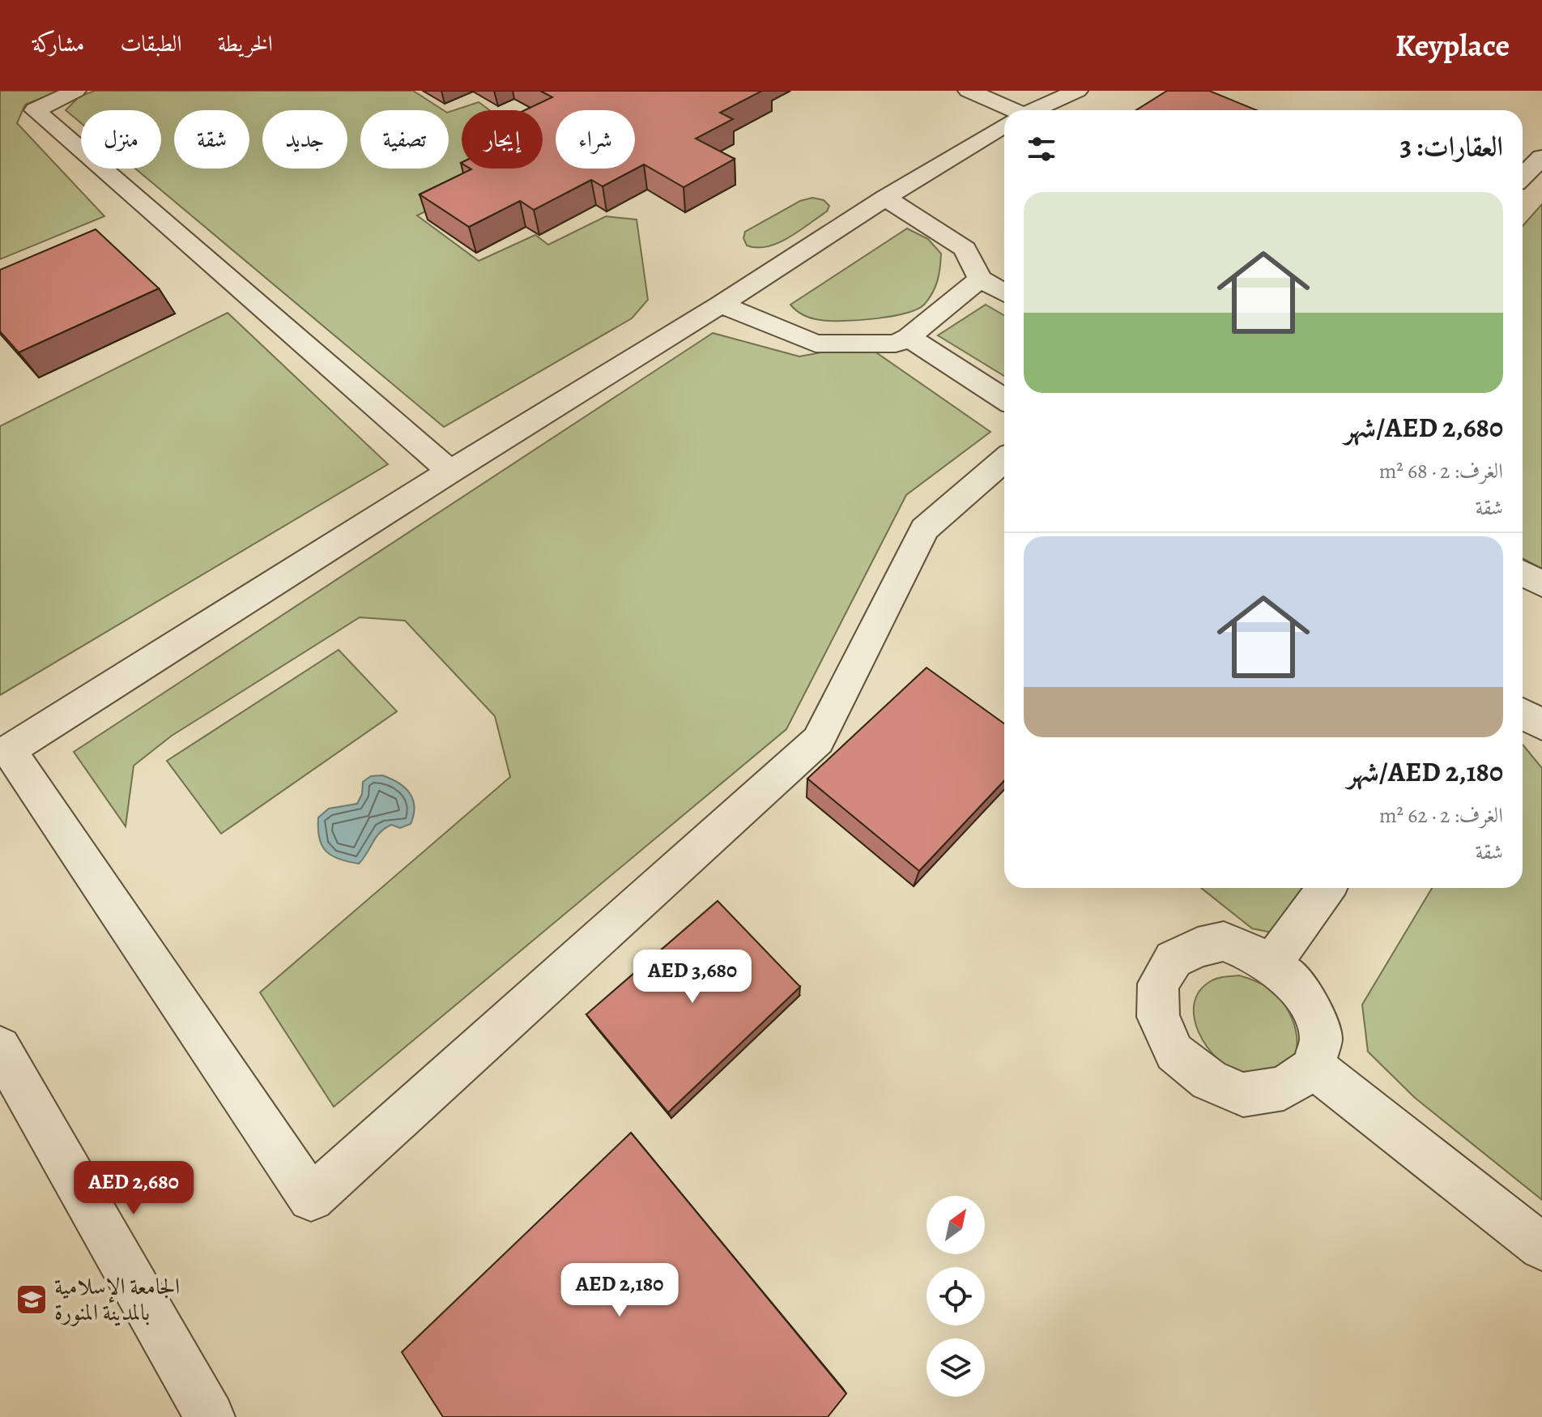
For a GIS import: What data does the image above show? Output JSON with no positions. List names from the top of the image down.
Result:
{
  "places": {
    "school or university": ["الجامعة الإسلامية بالمدينة المنورة"]
  },
  "north": "top right",
  "page": {
    "header": "Keyplace",
    "nav": ["الخريطة", "الطبقات", "مشاركة"],
    "chip": [
      "شراء",
      "إيجار",
      "تصفية",
      "جديد",
      "شقة",
      "منزل"
    ],
    "heading": "العقارات: 3",
    "list": [
      {
        "name": "AED 2,680/شهر",
        "note": "الغرف: 2 · 68 m² · شقة"
      },
      {
        "name": "AED 2,180/شهر",
        "note": "الغرف: 2 · 62 m² · شقة"
      }
    ],
    "price": ["AED 3,680", "AED 2,680", "AED 2,180"]
  }
}
